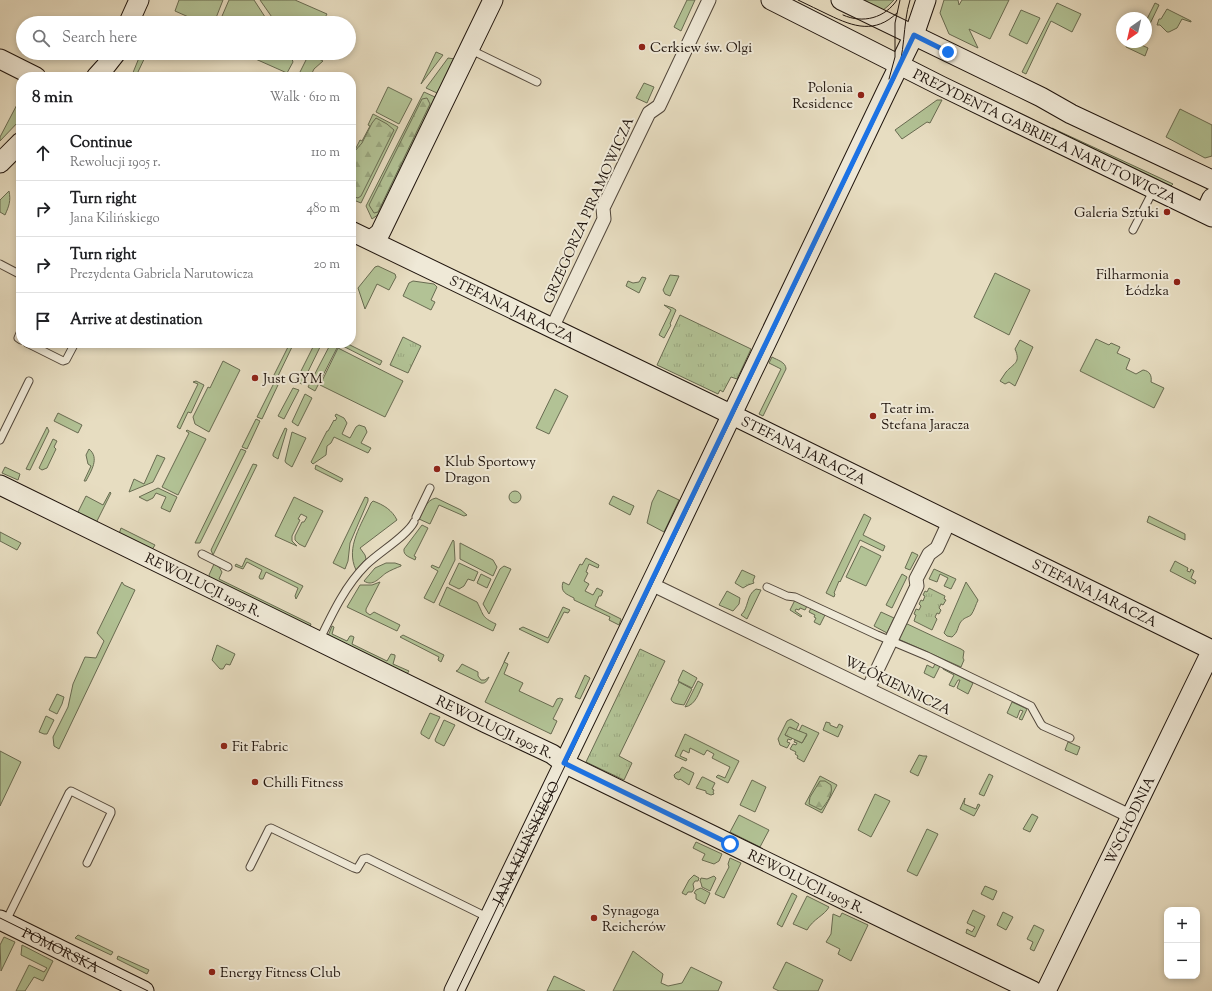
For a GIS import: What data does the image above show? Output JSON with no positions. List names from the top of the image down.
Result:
{
  "streets": {
    "street": [
      "PREZYDENTA GABRIELA NARUTOWICZA",
      "GRZEGORZA PIRAMOWICZA",
      "STEFANA JARACZA",
      "REWOLUCJI 1905 R.",
      "WŁÓKIENNICZA",
      "WSCHODNIA",
      "JANA KILIŃSKIEGO",
      "POMORSKA"
    ]
  },
  "crossings": [
    ["PREZYDENTA GABRIELA NARUTOWICZA", "JANA KILIŃSKIEGO"],
    ["GRZEGORZA PIRAMOWICZA", "STEFANA JARACZA"],
    ["STEFANA JARACZA", "WSCHODNIA"],
    ["STEFANA JARACZA", "JANA KILIŃSKIEGO"],
    ["REWOLUCJI 1905 R.", "JANA KILIŃSKIEGO"],
    ["WŁÓKIENNICZA", "WSCHODNIA"],
    ["WŁÓKIENNICZA", "JANA KILIŃSKIEGO"]
  ],
  "places": [
    "Cerkiew św. Olgi",
    "Polonia Residence",
    "Galeria Sztuki",
    "Filharmonia Łódzka",
    "Just GYM",
    "Teatr im. Stefana Jaracza",
    "Klub Sportowy Dragon",
    "Fit Fabric",
    "Chilli Fitness",
    "Synagoga Reicherów",
    "Energy Fitness Club"
  ],
  "north": "bottom left",
  "page": {
    "search": "Search here",
    "heading": ["8 min", "Walk · 610 m"],
    "list": [
      ["Continue", "Rewolucji 1905 r.", "110 m"],
      ["Turn right", "Jana Kilińskiego", "480 m"],
      ["Turn right", "Prezydenta Gabriela Narutowicza", "20 m"],
      "Arrive at destination"
    ],
    "map_buttons": ["+", "−"]
  }
}
